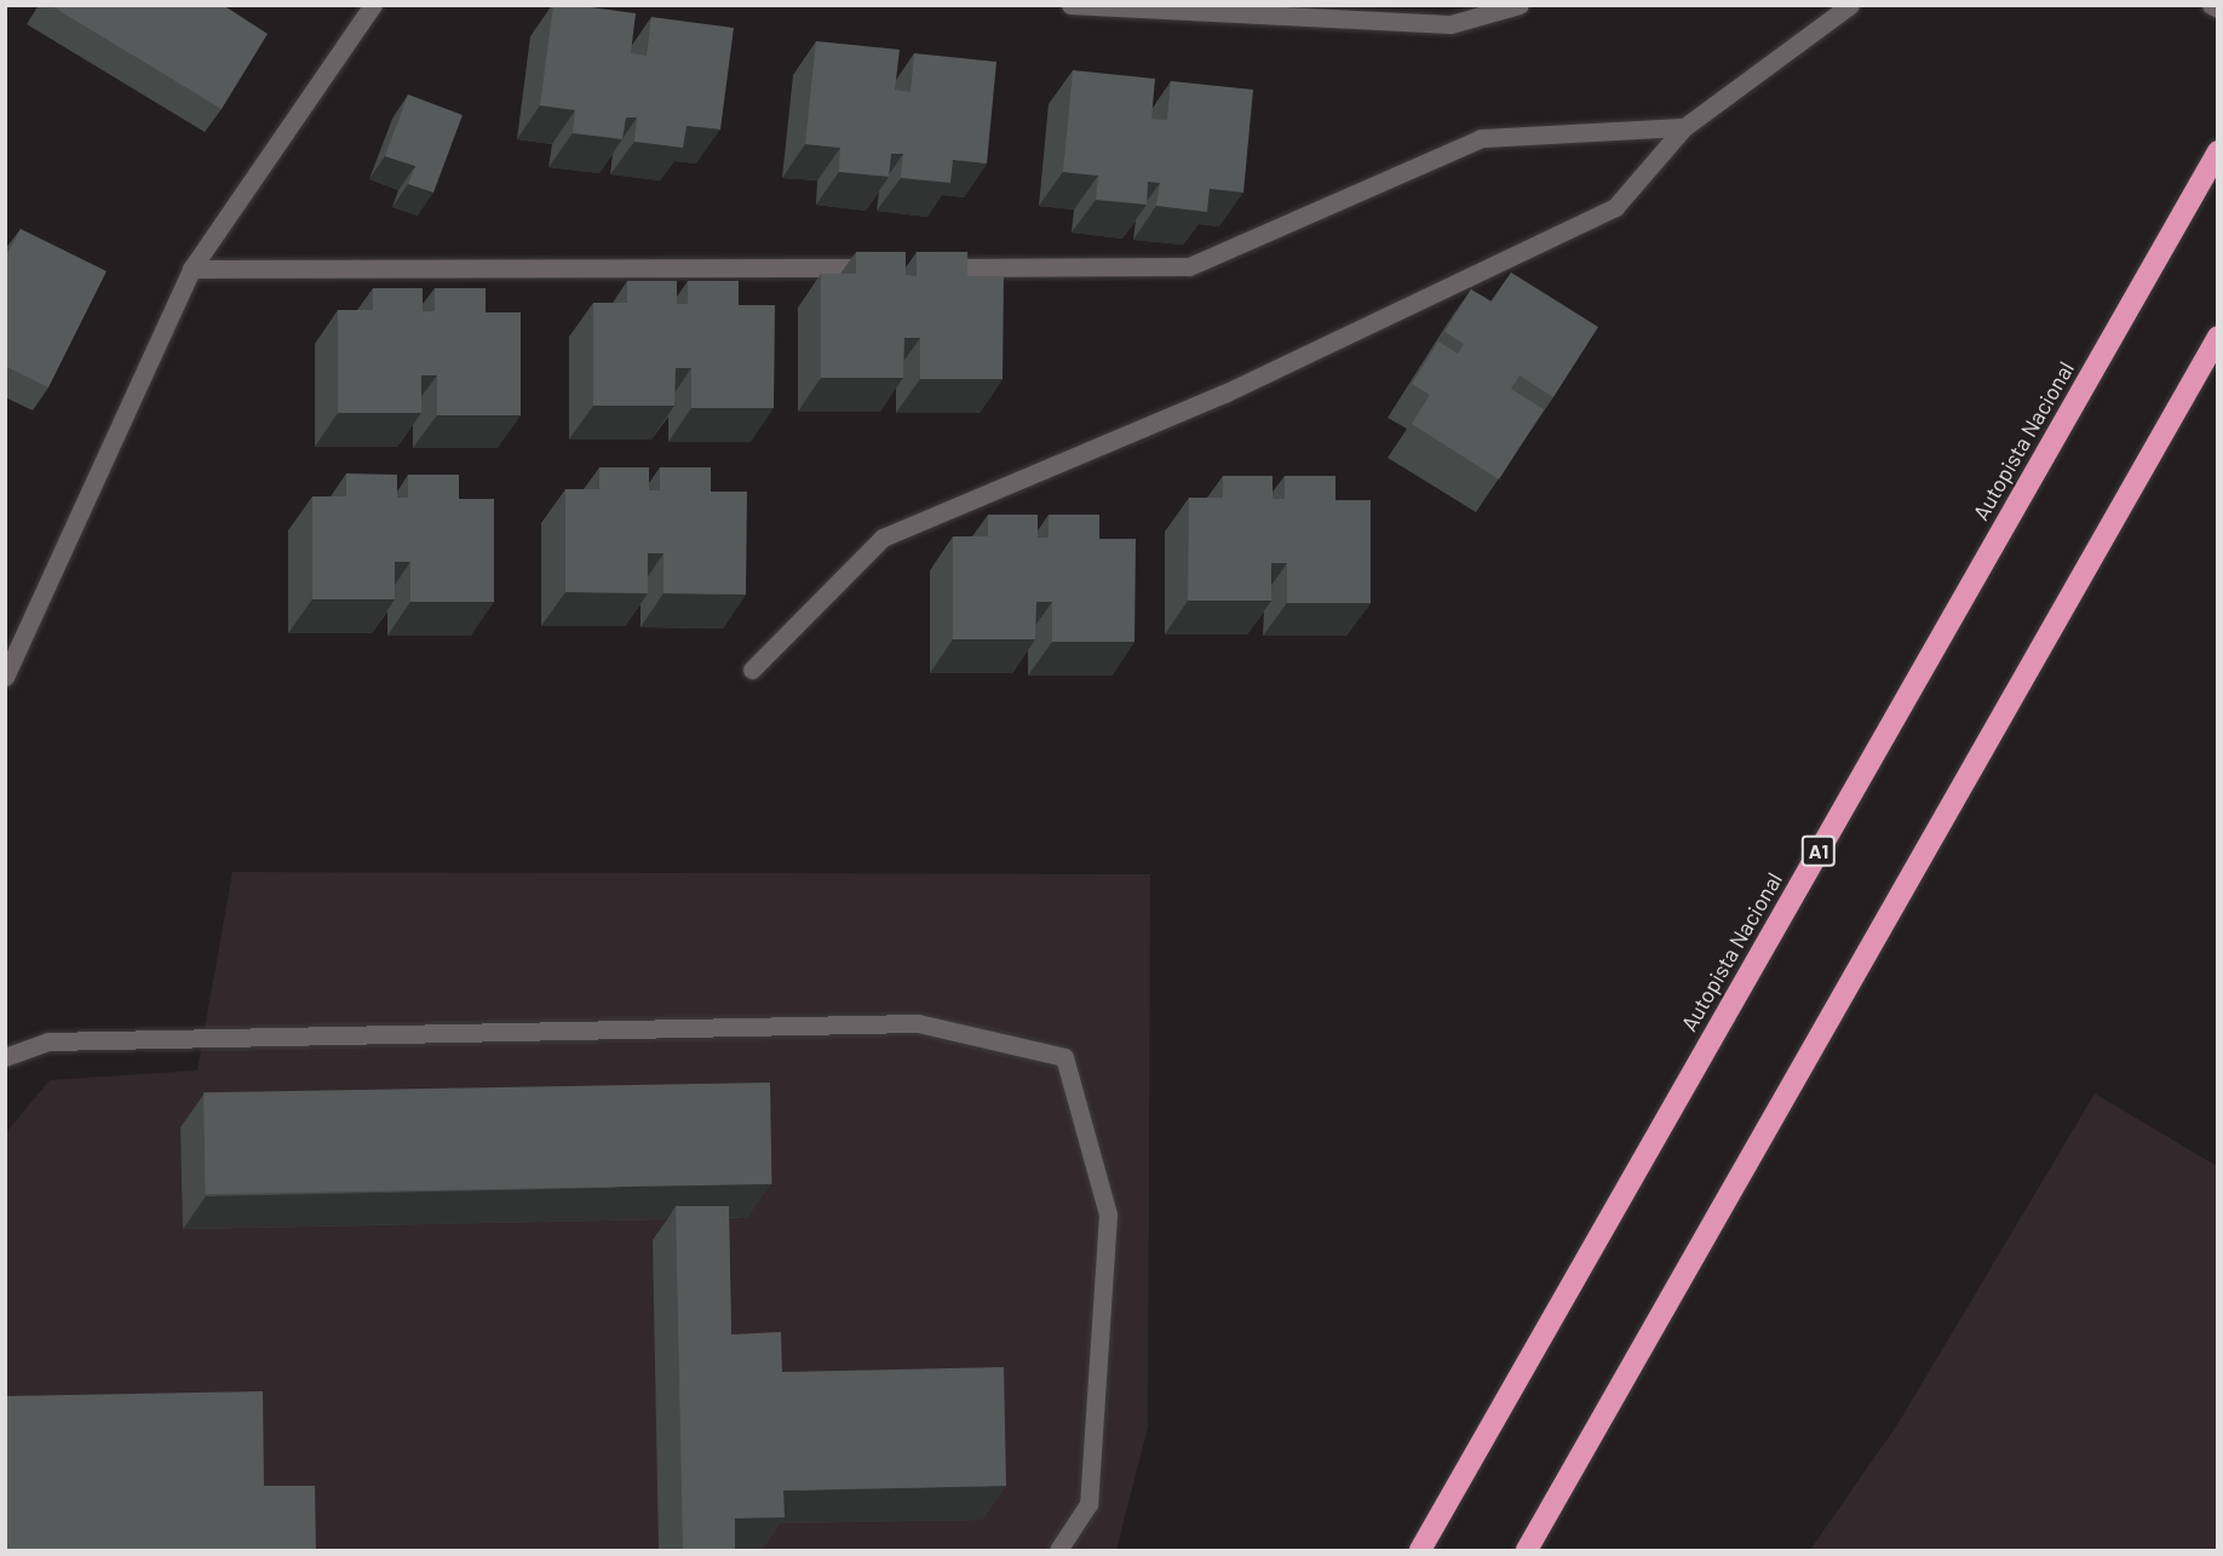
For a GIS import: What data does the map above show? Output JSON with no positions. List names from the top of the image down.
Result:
{
  "streets": {
    "highway": ["Autopista Nacional", "A1"]
  }
}
